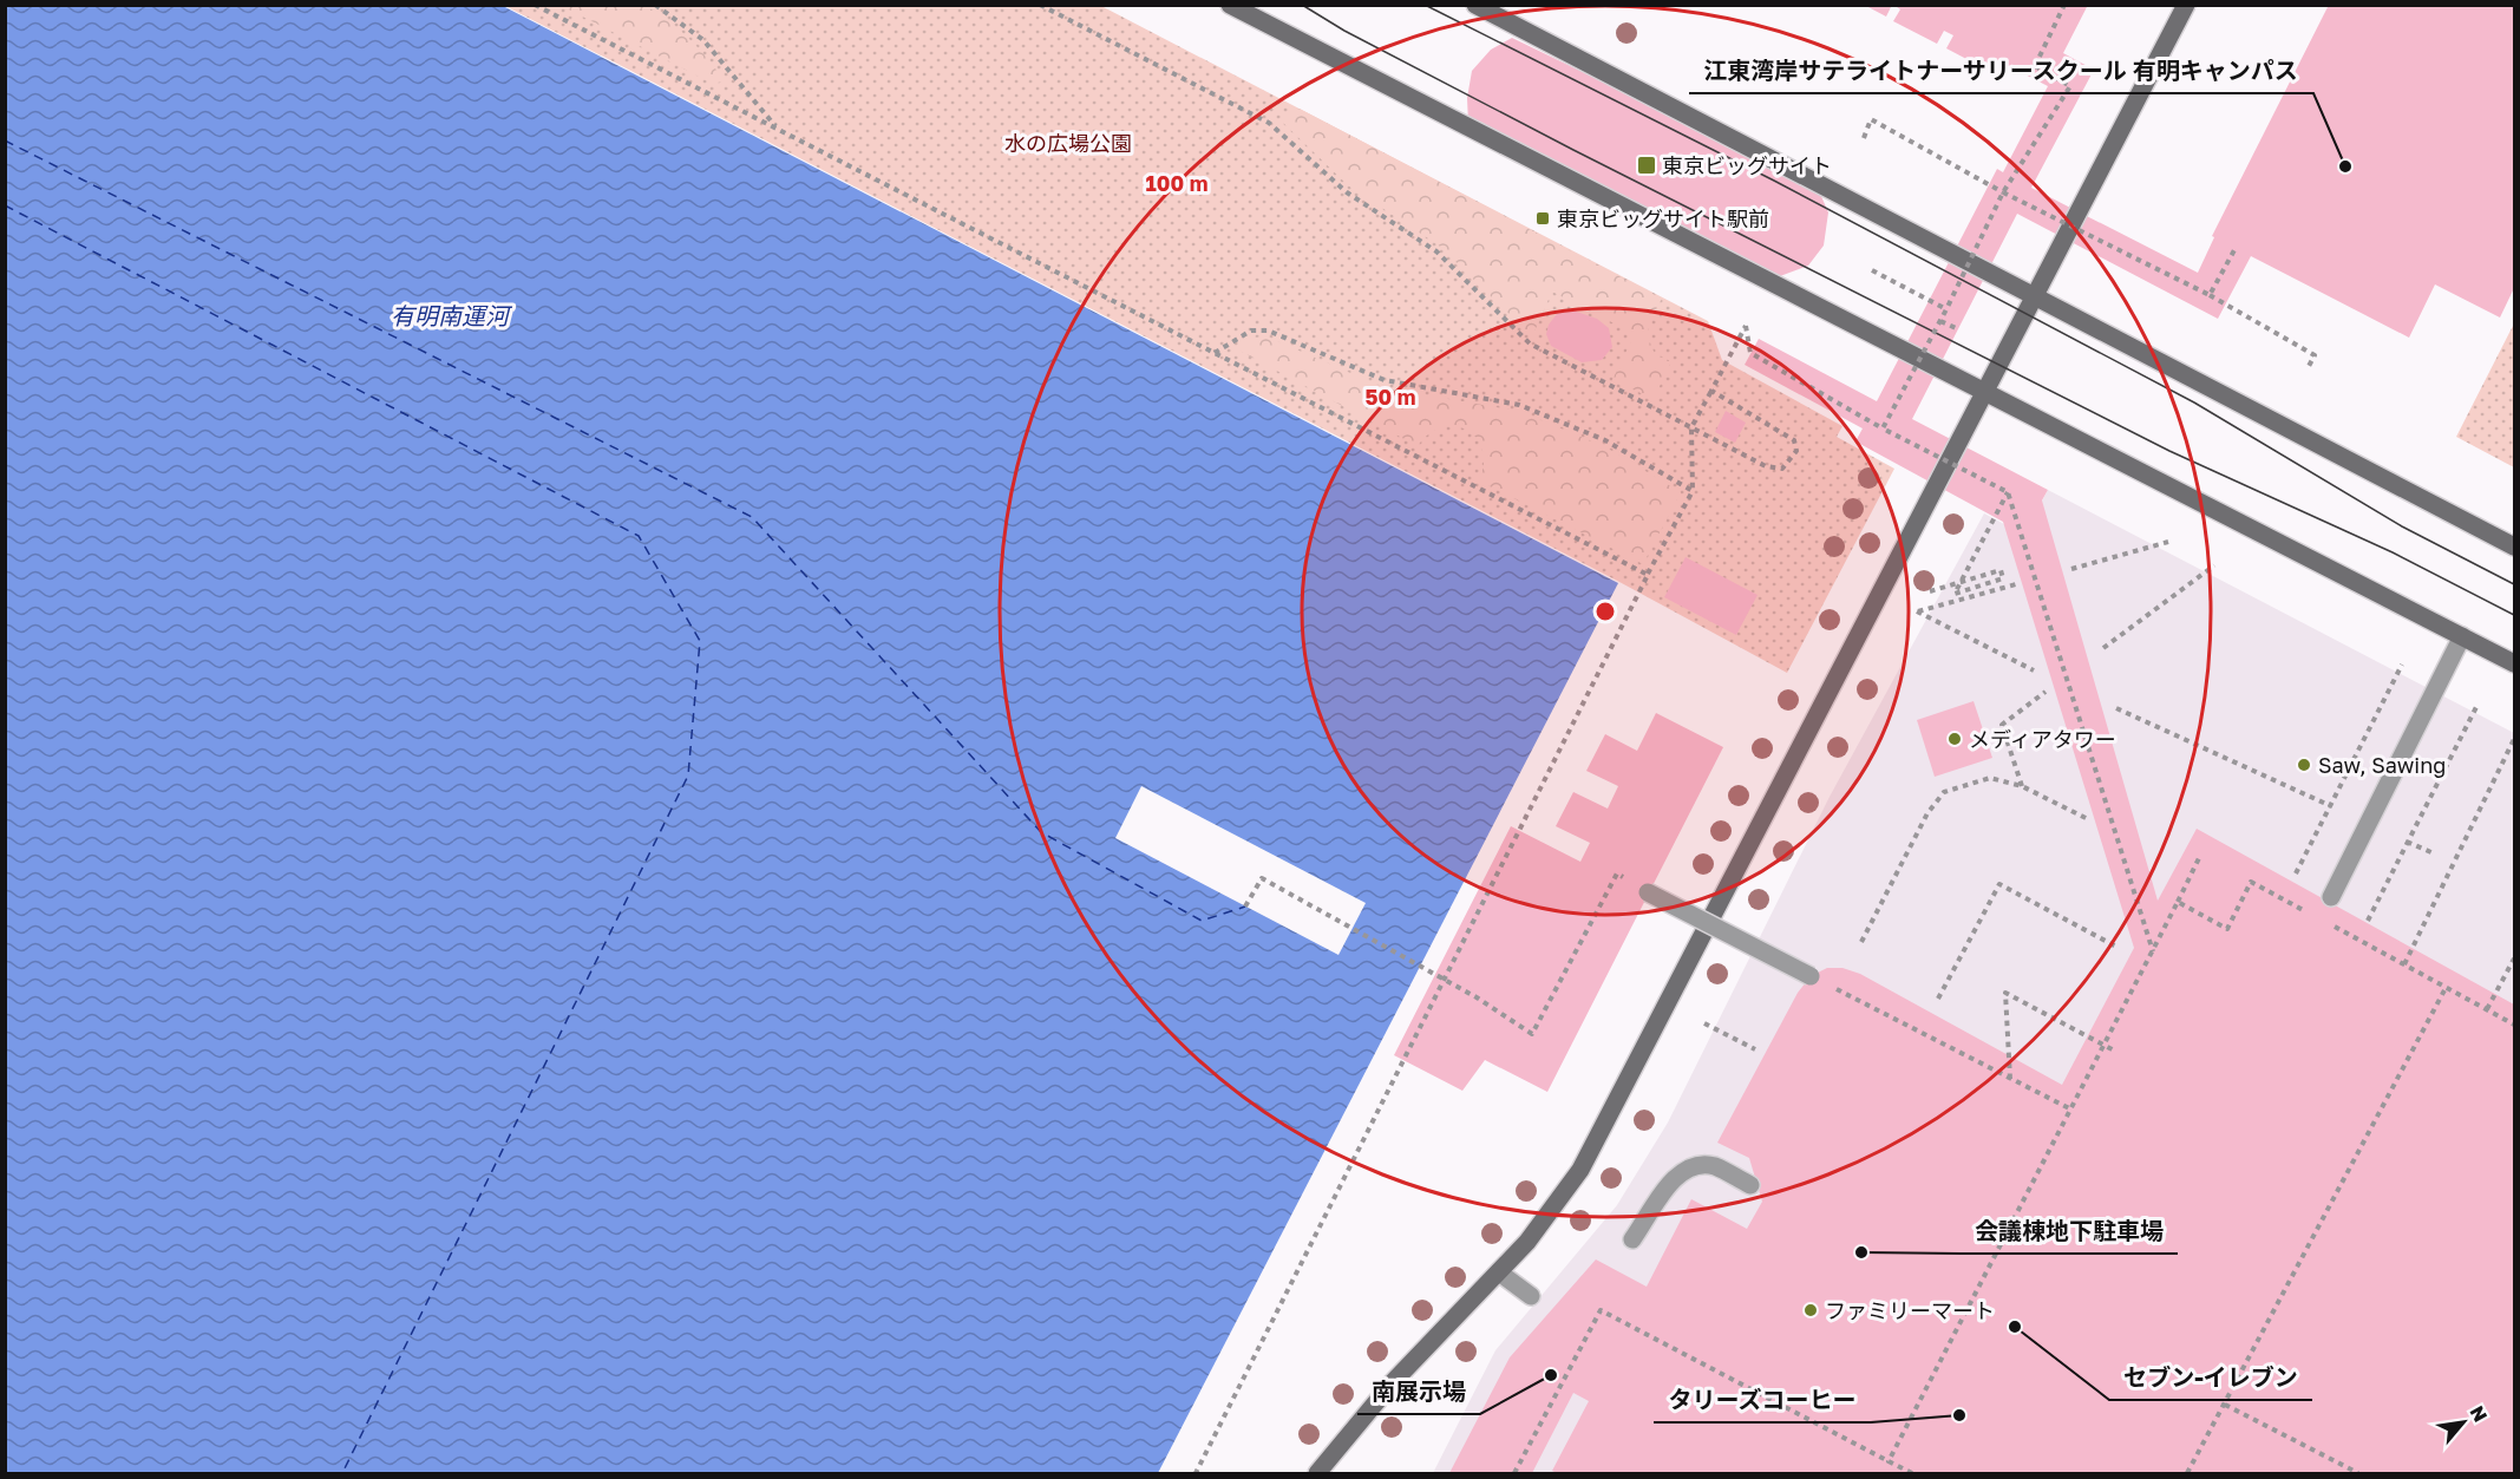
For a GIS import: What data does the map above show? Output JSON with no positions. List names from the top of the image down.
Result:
{
  "water": ["有明南運河"],
  "parks": ["水の広場公園"],
  "places": {
    "transit": ["東京ビッグサイト", "東京ビッグサイト駅前"],
    "other": [
      "江東湾岸サテライトナーサリースクール 有明キャンパス",
      "メディアタワー",
      "Saw, Sawing",
      "会議棟地下駐車場",
      "ファミリーマート",
      "セブン-イレブン",
      "南展示場",
      "タリーズコーヒー"
    ]
  },
  "north": "top right",
  "rings": ["100 m", "50 m"]
}
